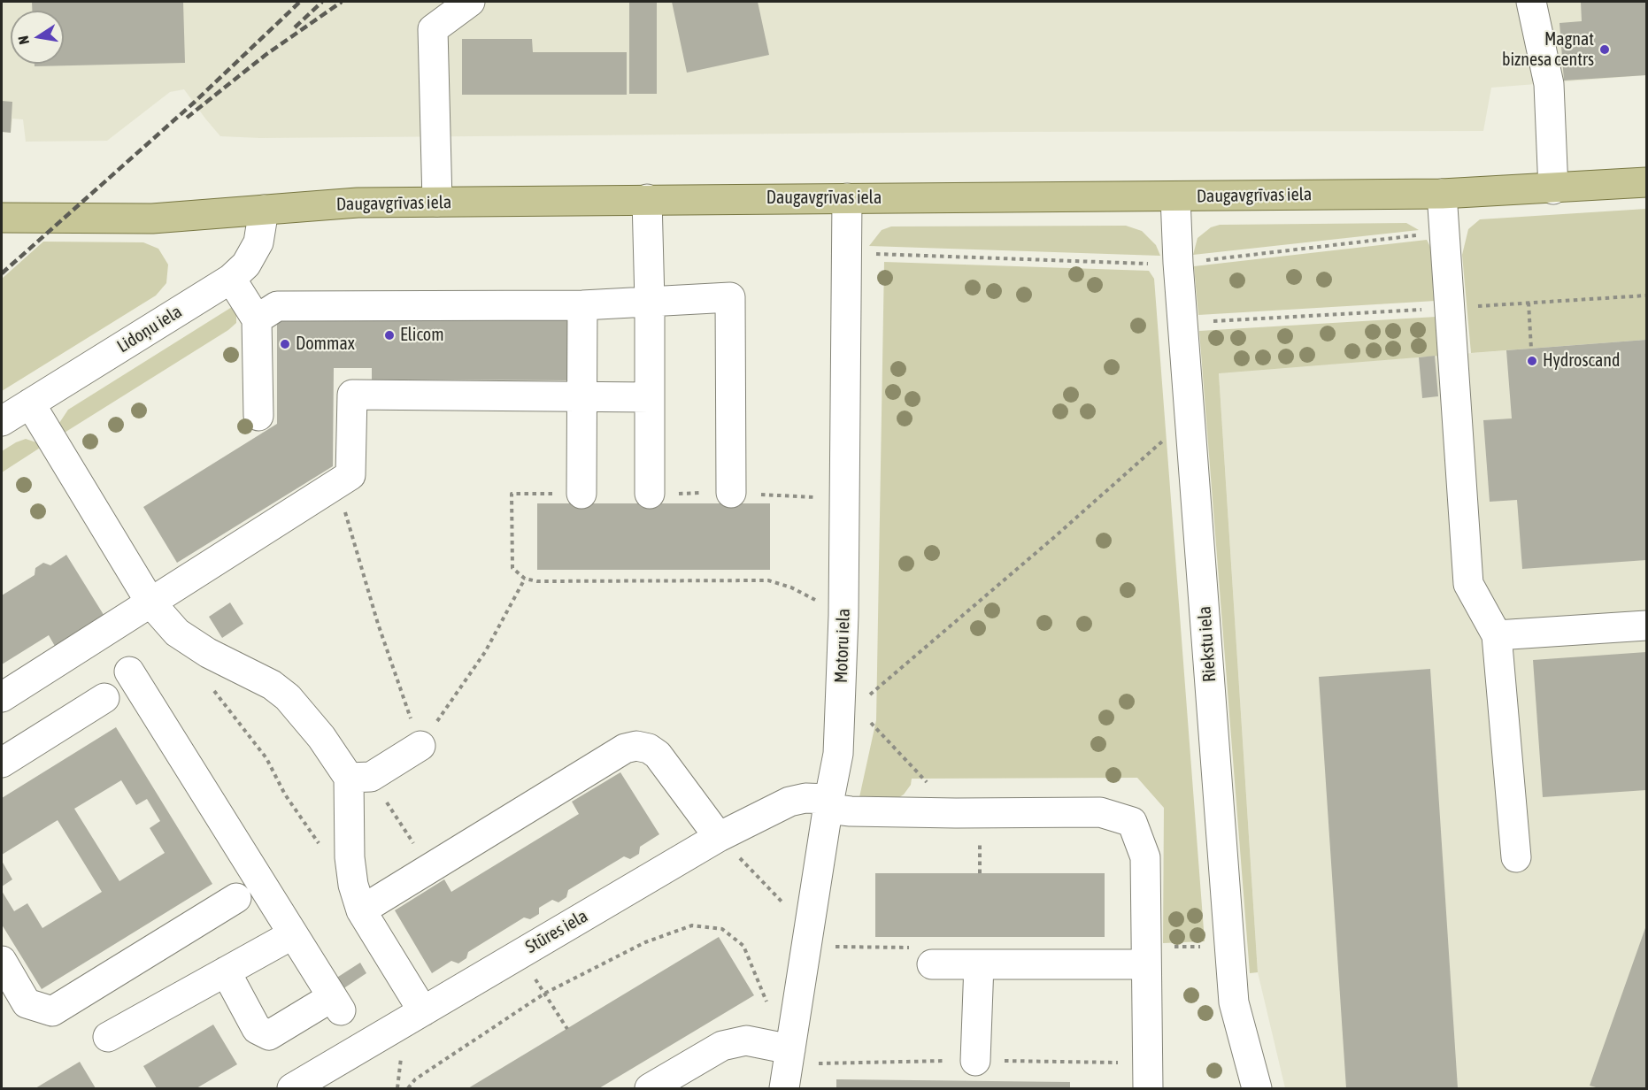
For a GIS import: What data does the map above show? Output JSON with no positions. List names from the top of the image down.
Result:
{
  "streets": {
    "main road": ["Daugavgrīvas iela"],
    "street": [
      "Lidoņu iela",
      "Riekstu iela",
      "Motoru iela",
      "Stūres iela"
    ]
  },
  "crossings": [
    ["Daugavgrīvas iela", "Lidoņu iela"],
    ["Daugavgrīvas iela", "Riekstu iela"],
    ["Daugavgrīvas iela", "Motoru iela"],
    ["Motoru iela", "Stūres iela"]
  ],
  "places": [
    "Magnat biznesa centrs",
    "Elicom",
    "Dommax",
    "Hydroscand"
  ],
  "north": "left"
}
